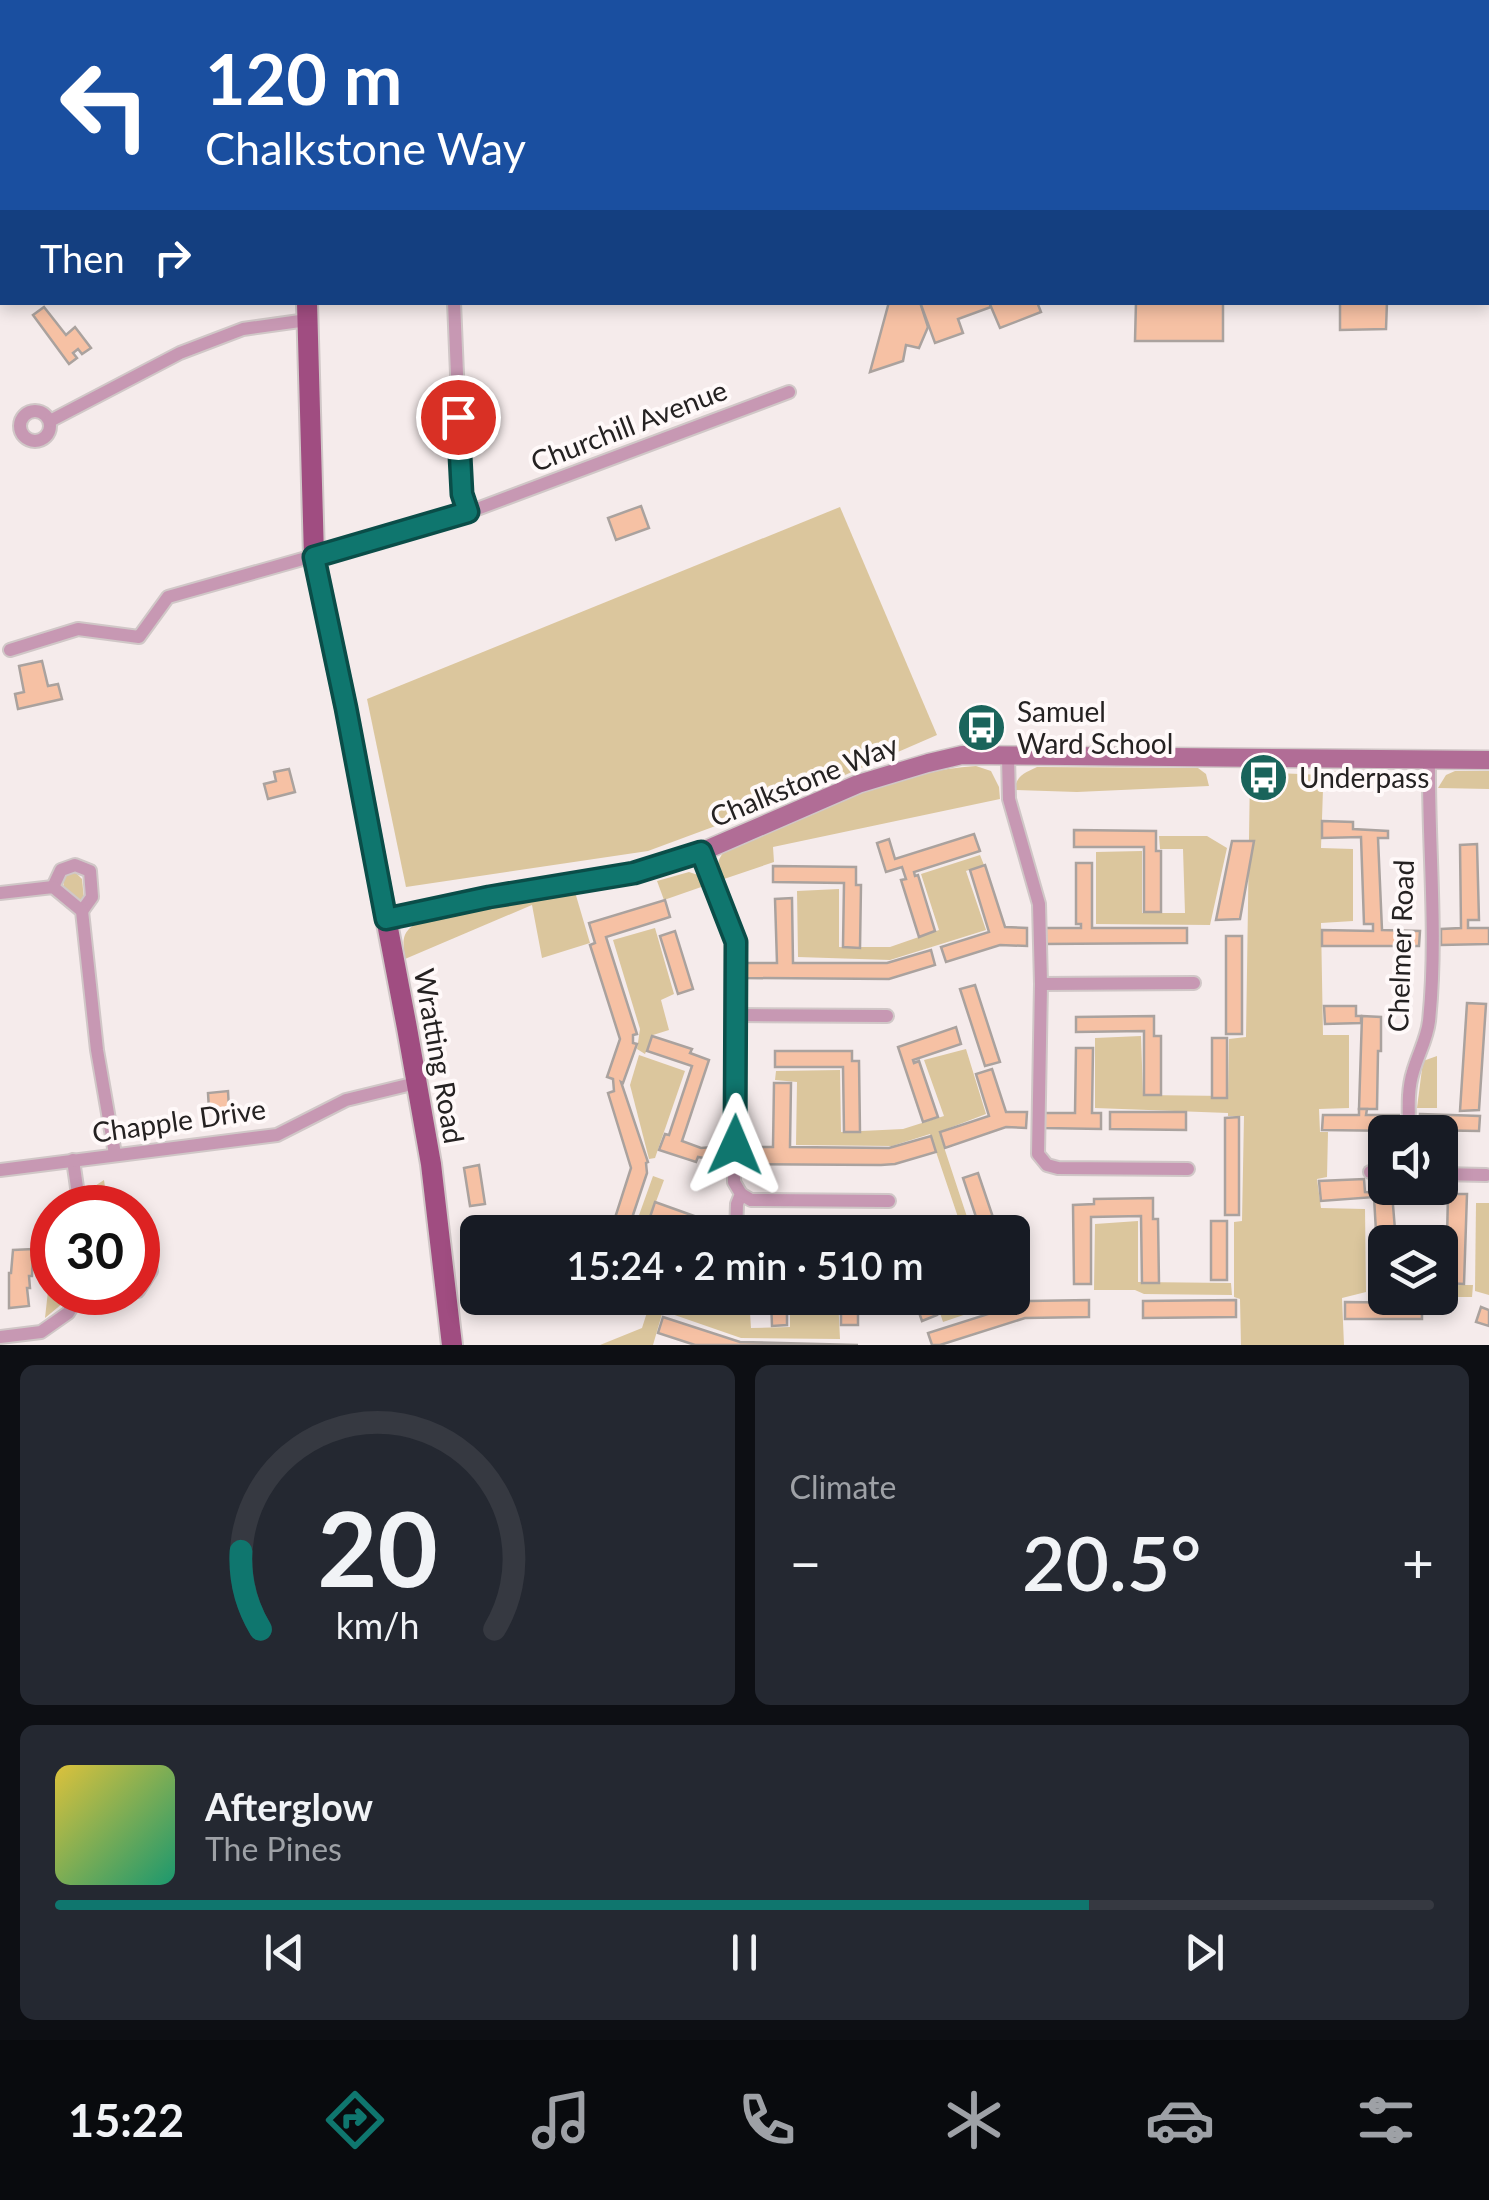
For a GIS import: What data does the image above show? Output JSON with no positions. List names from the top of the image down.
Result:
{
  "streets": {
    "main road": ["Wratting Road"],
    "street": [
      "Churchill Avenue",
      "Chalkstone Way",
      "Chelmer Road",
      "Chapple Drive"
    ]
  },
  "crossings": [
    ["Churchill Avenue", "Wratting Road"],
    ["Chalkstone Way", "Chelmer Road"],
    ["Chalkstone Way", "Wratting Road"],
    ["Wratting Road", "Chapple Drive"]
  ],
  "places": {
    "bus stop": ["Samuel Ward School", "Underpass"]
  },
  "page": {
    "turn": ["120 m", "Chalkstone Way"],
    "then": "Then",
    "limit": "30",
    "trip": "15:24 · 2 min · 510 m",
    "tile": "Climate",
    "heat": ["−", "20.5°", "+"],
    "song": ["Afterglow", "The Pines"],
    "tabs": "15:22",
    "gauge": ["20", "km/h"]
  }
}
